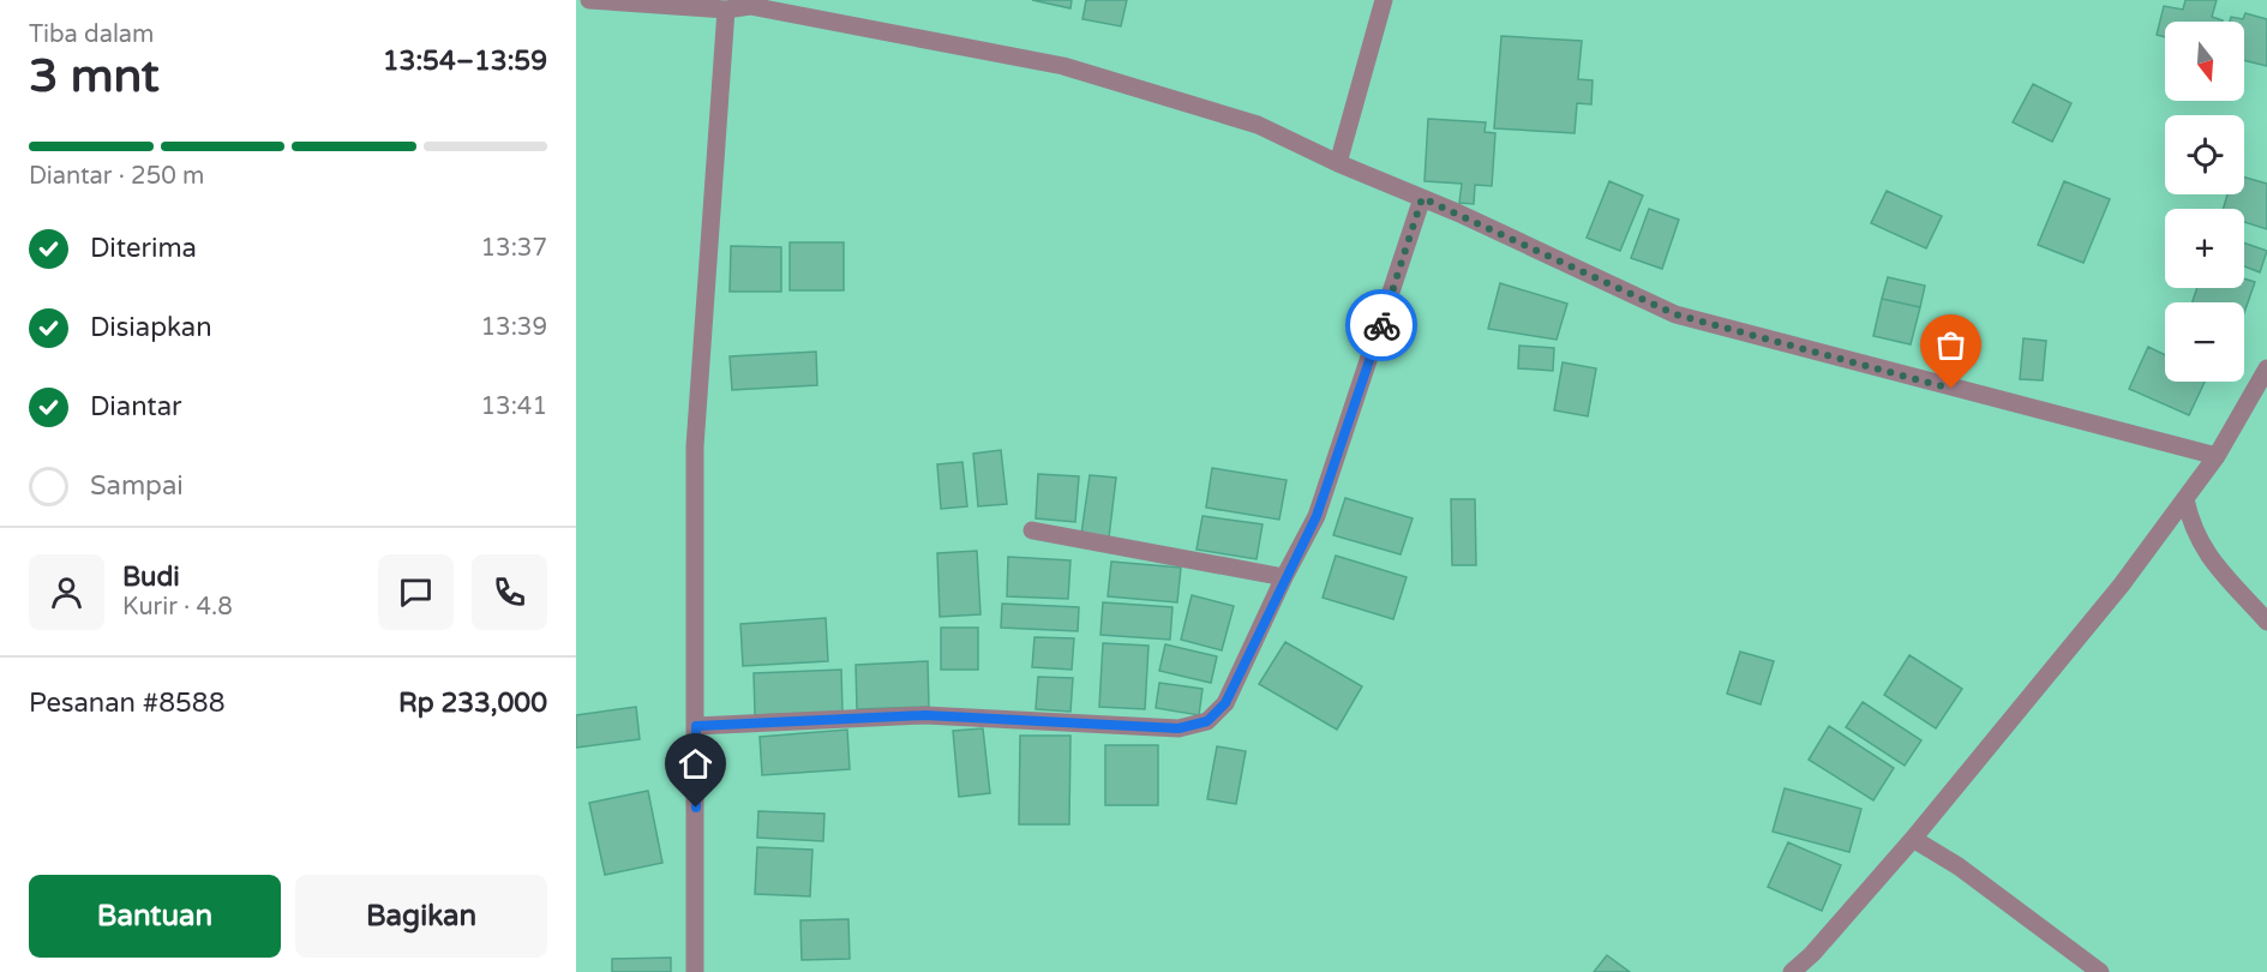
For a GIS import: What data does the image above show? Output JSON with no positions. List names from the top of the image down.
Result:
{
  "north": "bottom",
  "page": {
    "heading": ["3 mnt", "Tiba dalam", "13:54–13:59"],
    "panel": [
      "Budi",
      "Kurir · 4.8",
      "Pesanan #8588",
      "Rp 233,000"
    ],
    "map_buttons": ["+", "−"],
    "bar": "Diantar · 250 m",
    "list": [
      ["Diterima", "13:37"],
      ["Disiapkan", "13:39"],
      ["Diantar", "13:41"],
      "Sampai"
    ],
    "buttons": ["Bantuan", "Bagikan"]
  }
}
